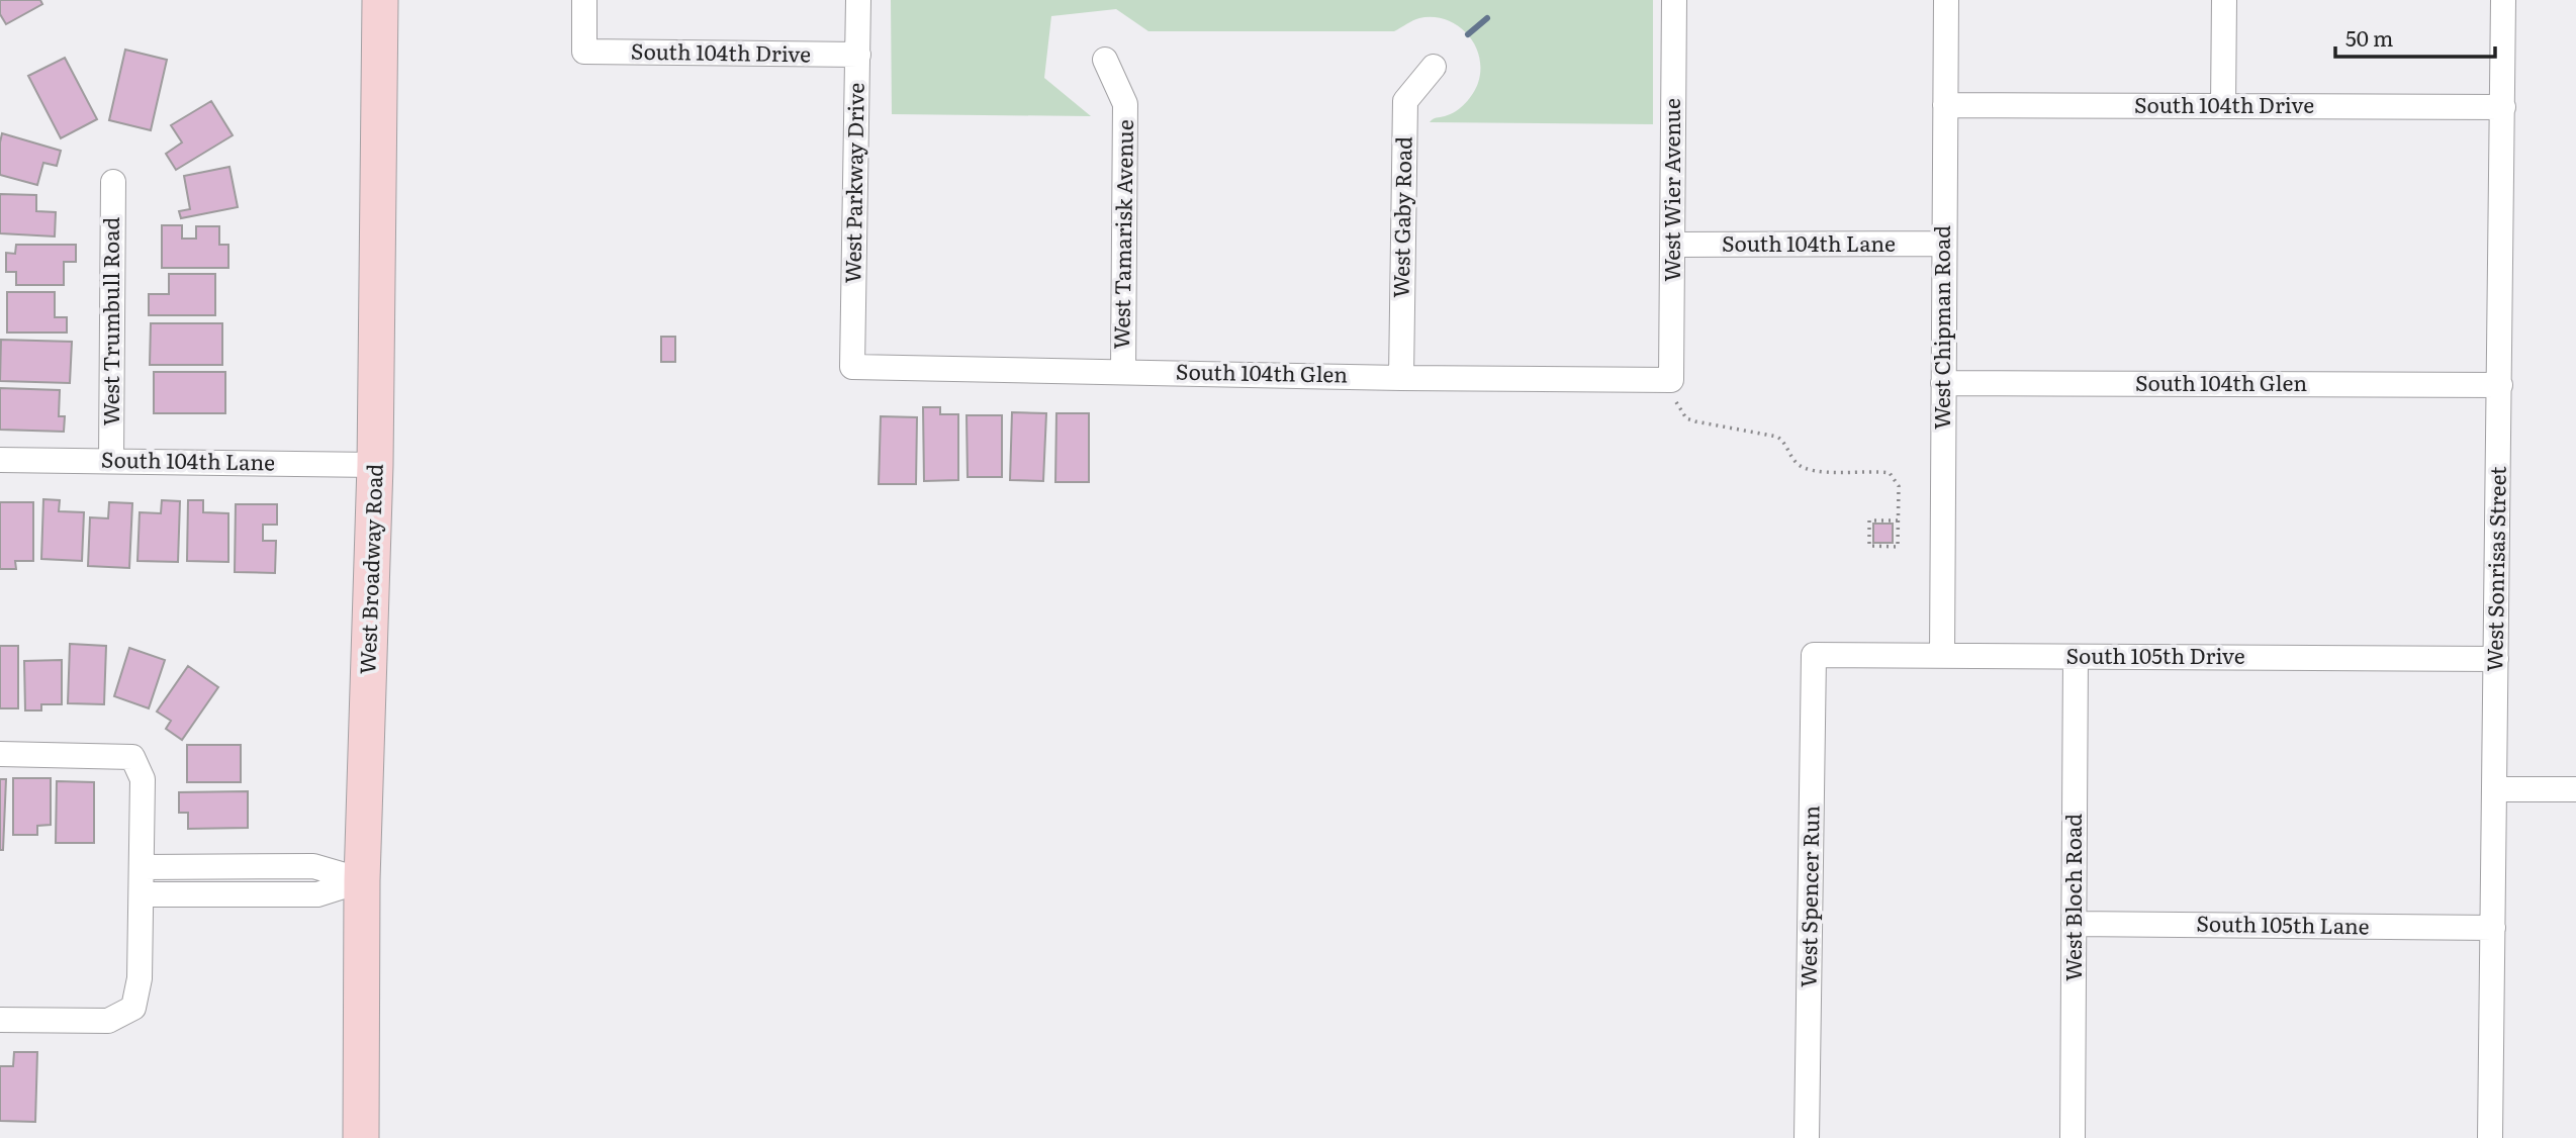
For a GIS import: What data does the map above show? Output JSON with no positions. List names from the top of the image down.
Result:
{
  "streets": {
    "main road": ["West Broadway Road"],
    "street": [
      "South 104th Drive",
      "West Parkway Drive",
      "West Wier Avenue",
      "West Gaby Road",
      "West Tamarisk Avenue",
      "South 104th Lane",
      "West Trumbull Road",
      "West Chipman Road",
      "South 104th Glen",
      "West Sonrisas Street",
      "South 105th Drive",
      "West Spencer Run",
      "West Bloch Road",
      "South 105th Lane"
    ]
  },
  "crossings": [
    ["South 104th Drive", "West Parkway Drive"],
    ["South 104th Drive", "West Chipman Road"],
    ["South 104th Drive", "West Sonrisas Street"],
    ["West Parkway Drive", "South 104th Glen"],
    ["West Wier Avenue", "South 104th Lane"],
    ["West Wier Avenue", "South 104th Glen"],
    ["West Gaby Road", "South 104th Glen"],
    ["West Tamarisk Avenue", "South 104th Glen"],
    ["South 104th Lane", "West Trumbull Road"],
    ["South 104th Lane", "West Chipman Road"],
    ["South 104th Lane", "West Broadway Road"],
    ["West Chipman Road", "South 104th Glen"],
    ["West Chipman Road", "South 105th Drive"],
    ["South 104th Glen", "West Sonrisas Street"],
    ["West Sonrisas Street", "South 105th Drive"],
    ["West Sonrisas Street", "South 105th Lane"],
    ["South 105th Drive", "West Spencer Run"],
    ["South 105th Drive", "West Bloch Road"],
    ["West Bloch Road", "South 105th Lane"]
  ],
  "scale_bar": "50 m"
}
